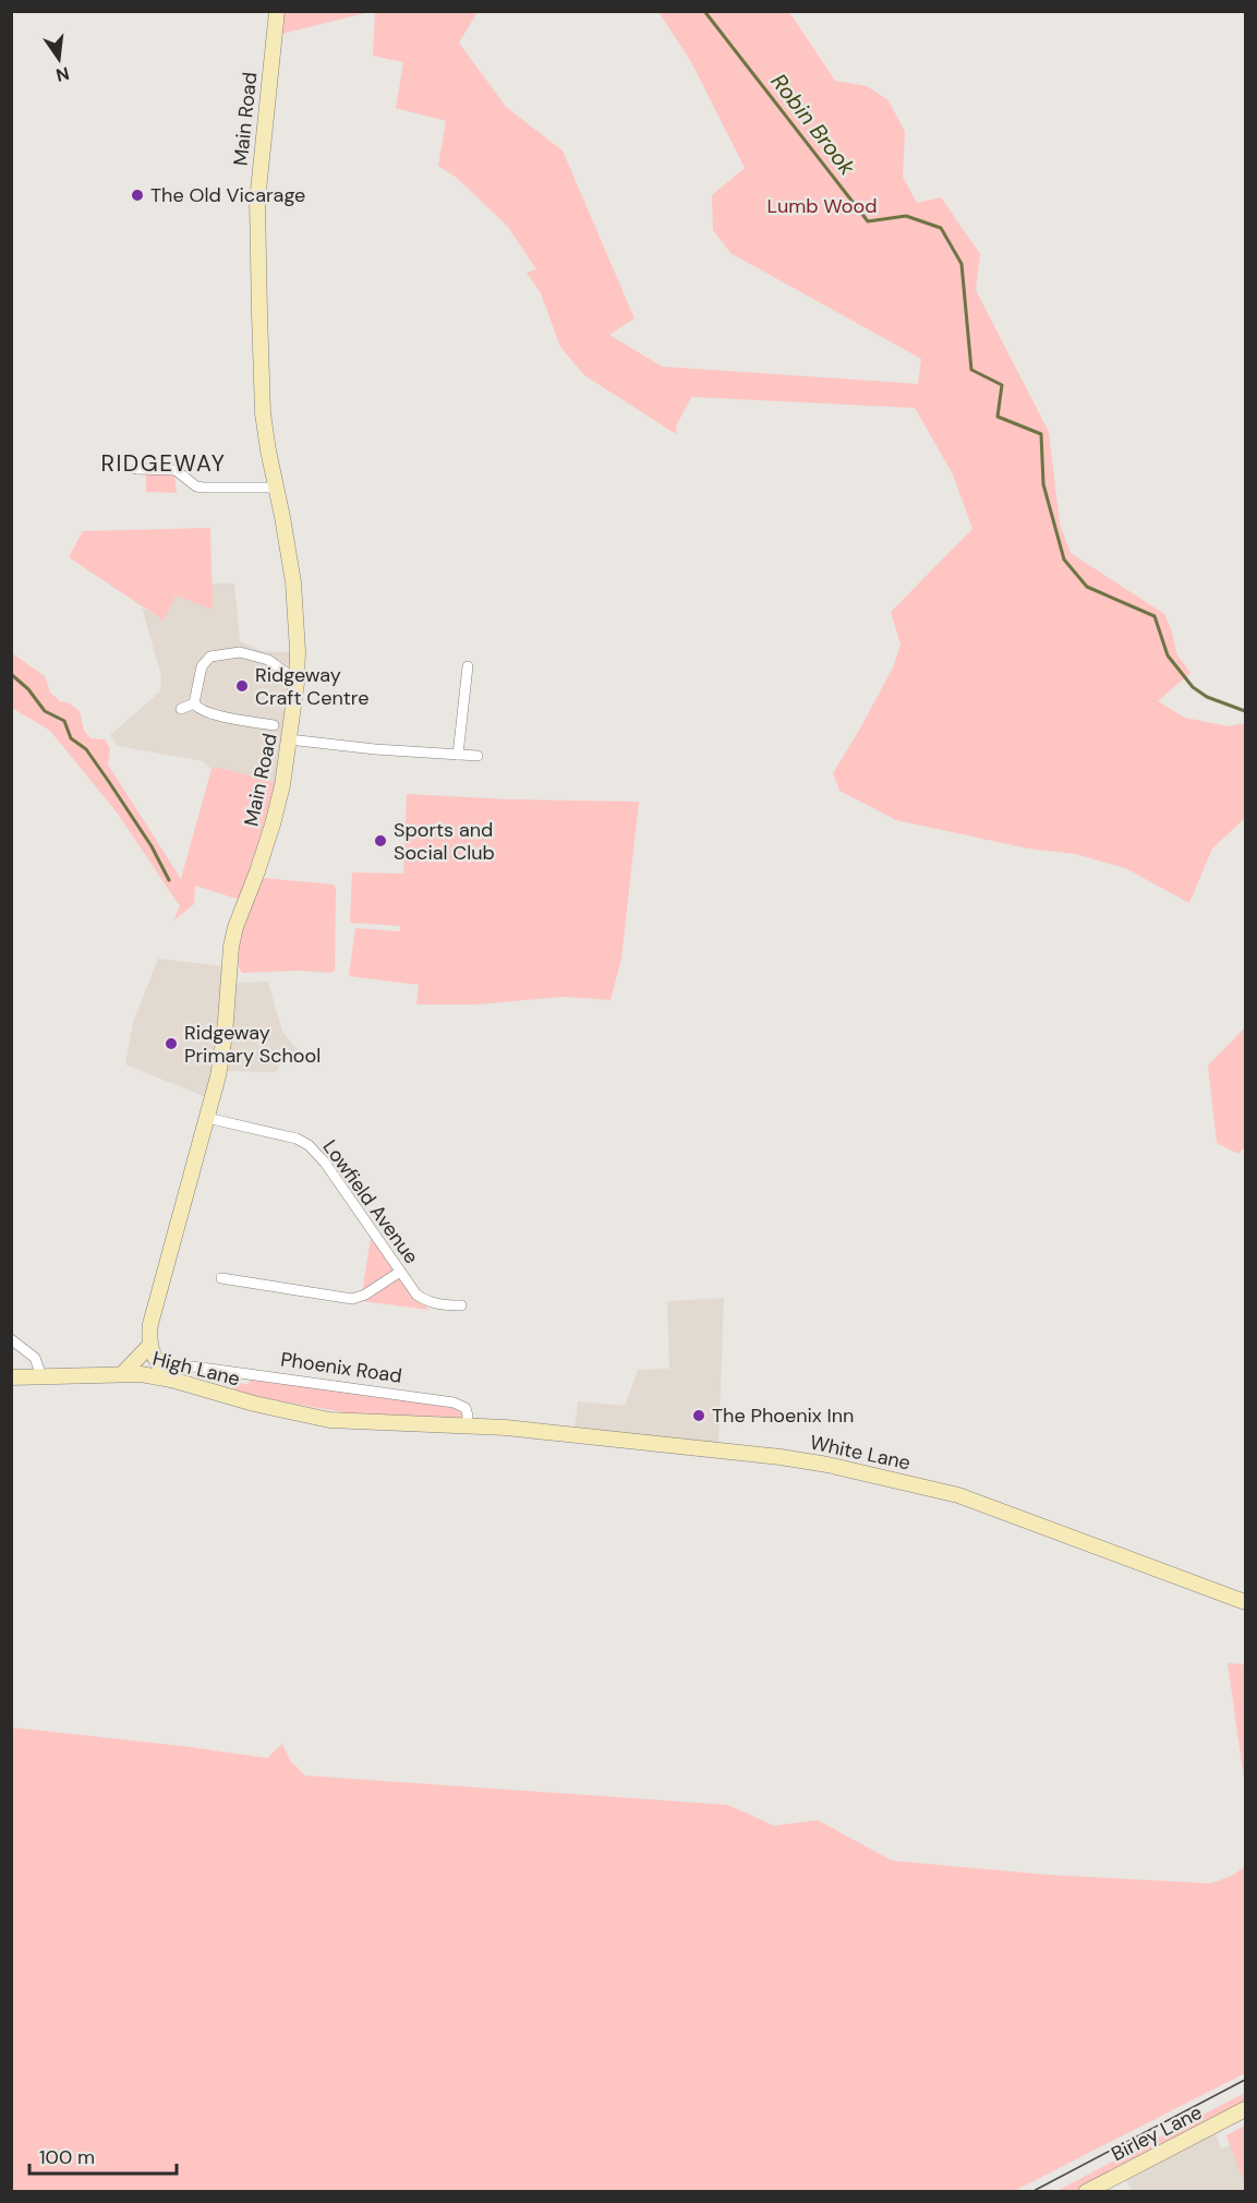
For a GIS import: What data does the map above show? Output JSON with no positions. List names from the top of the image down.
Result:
{
  "streets": {
    "street": [
      "Main Road",
      "Lowfield Avenue",
      "Phoenix Road",
      "High Lane",
      "White Lane",
      "Birley Lane"
    ]
  },
  "crossings": [
    ["Main Road", "Lowfield Avenue"],
    ["Phoenix Road", "White Lane"],
    ["High Lane", "White Lane"]
  ],
  "districts": ["RIDGEWAY"],
  "water": ["Robin Brook"],
  "parks": ["Lumb Wood"],
  "places": [
    "The Old Vicarage",
    "Ridgeway Craft Centre",
    "Sports and Social Club",
    "Ridgeway Primary School",
    "The Phoenix Inn"
  ],
  "scale_bar": "100 m",
  "north": "bottom"
}
